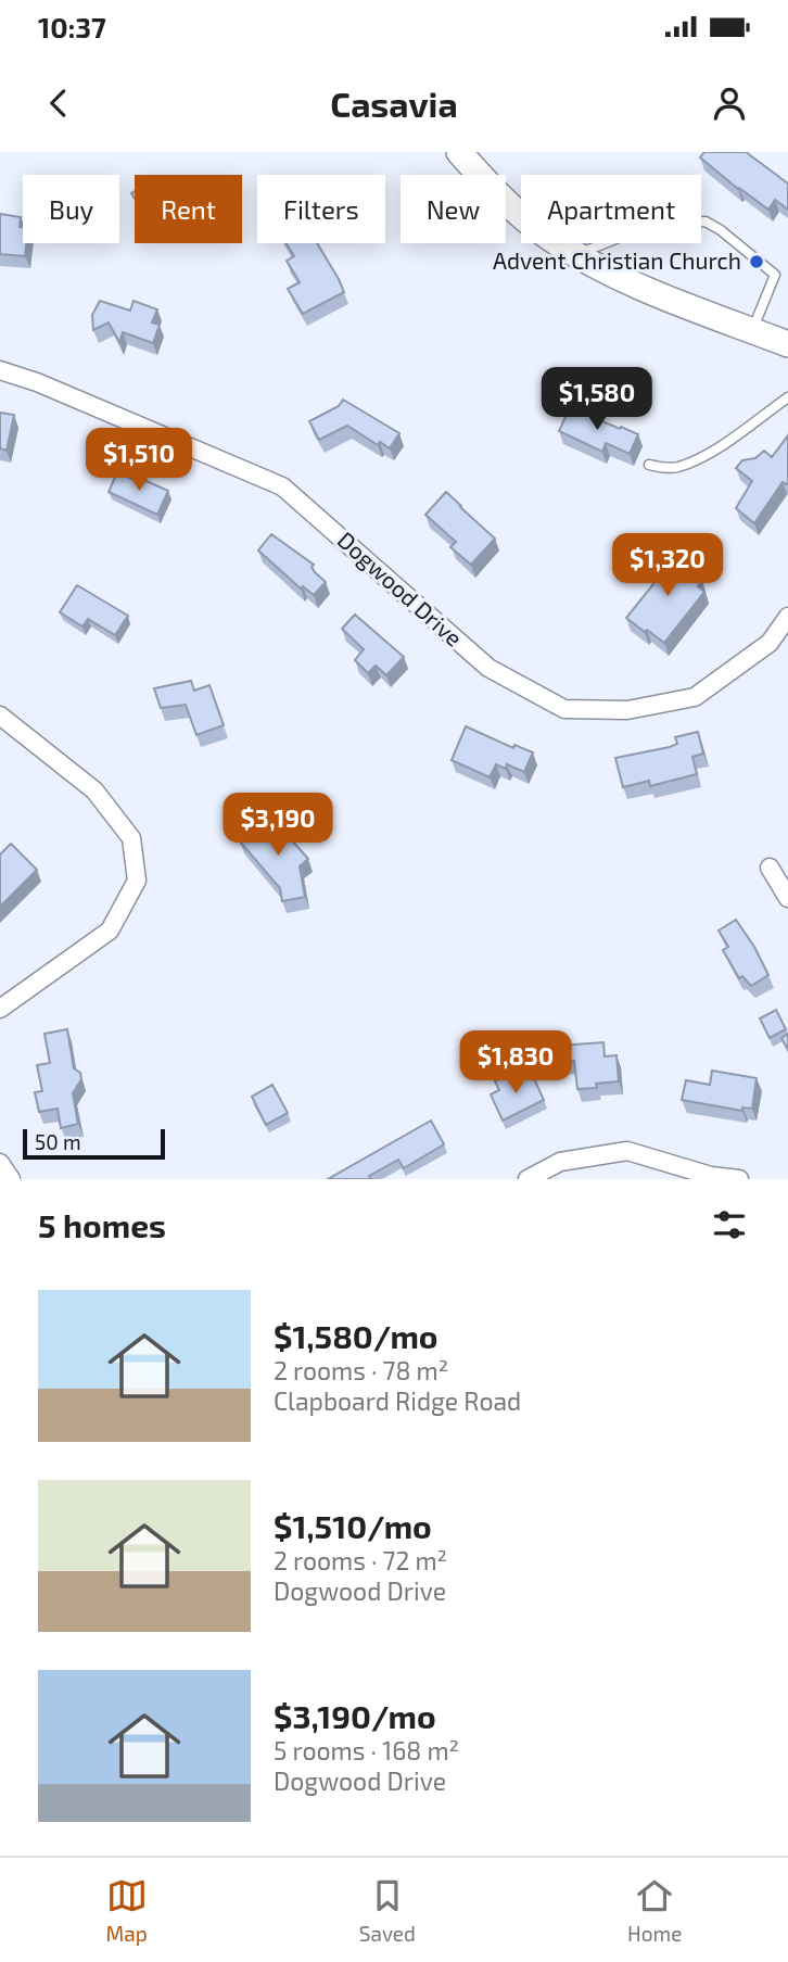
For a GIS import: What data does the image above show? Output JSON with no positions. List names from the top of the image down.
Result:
{
  "streets": {
    "street": ["Dogwood Drive"]
  },
  "places": ["Advent Christian Church"],
  "scale_bar": "50 m",
  "page": {
    "status": "10:37",
    "header": "Casavia",
    "chip": [
      "Buy",
      "Rent",
      "Filters",
      "New",
      "Apartment"
    ],
    "price": [
      "$1,580",
      "$1,510",
      "$1,320",
      "$3,190",
      "$1,830"
    ],
    "scale": "50 m",
    "heading": "5 homes",
    "list": [
      {
        "name": "$1,580/mo",
        "note": "2 rooms · 78 m² · Clapboard Ridge Road"
      },
      {
        "name": "$1,510/mo",
        "note": "2 rooms · 72 m² · Dogwood Drive"
      },
      {
        "name": "$3,190/mo",
        "note": "5 rooms · 168 m² · Dogwood Drive"
      }
    ],
    "tabs": ["Map", "Saved", "Home"]
  }
}
